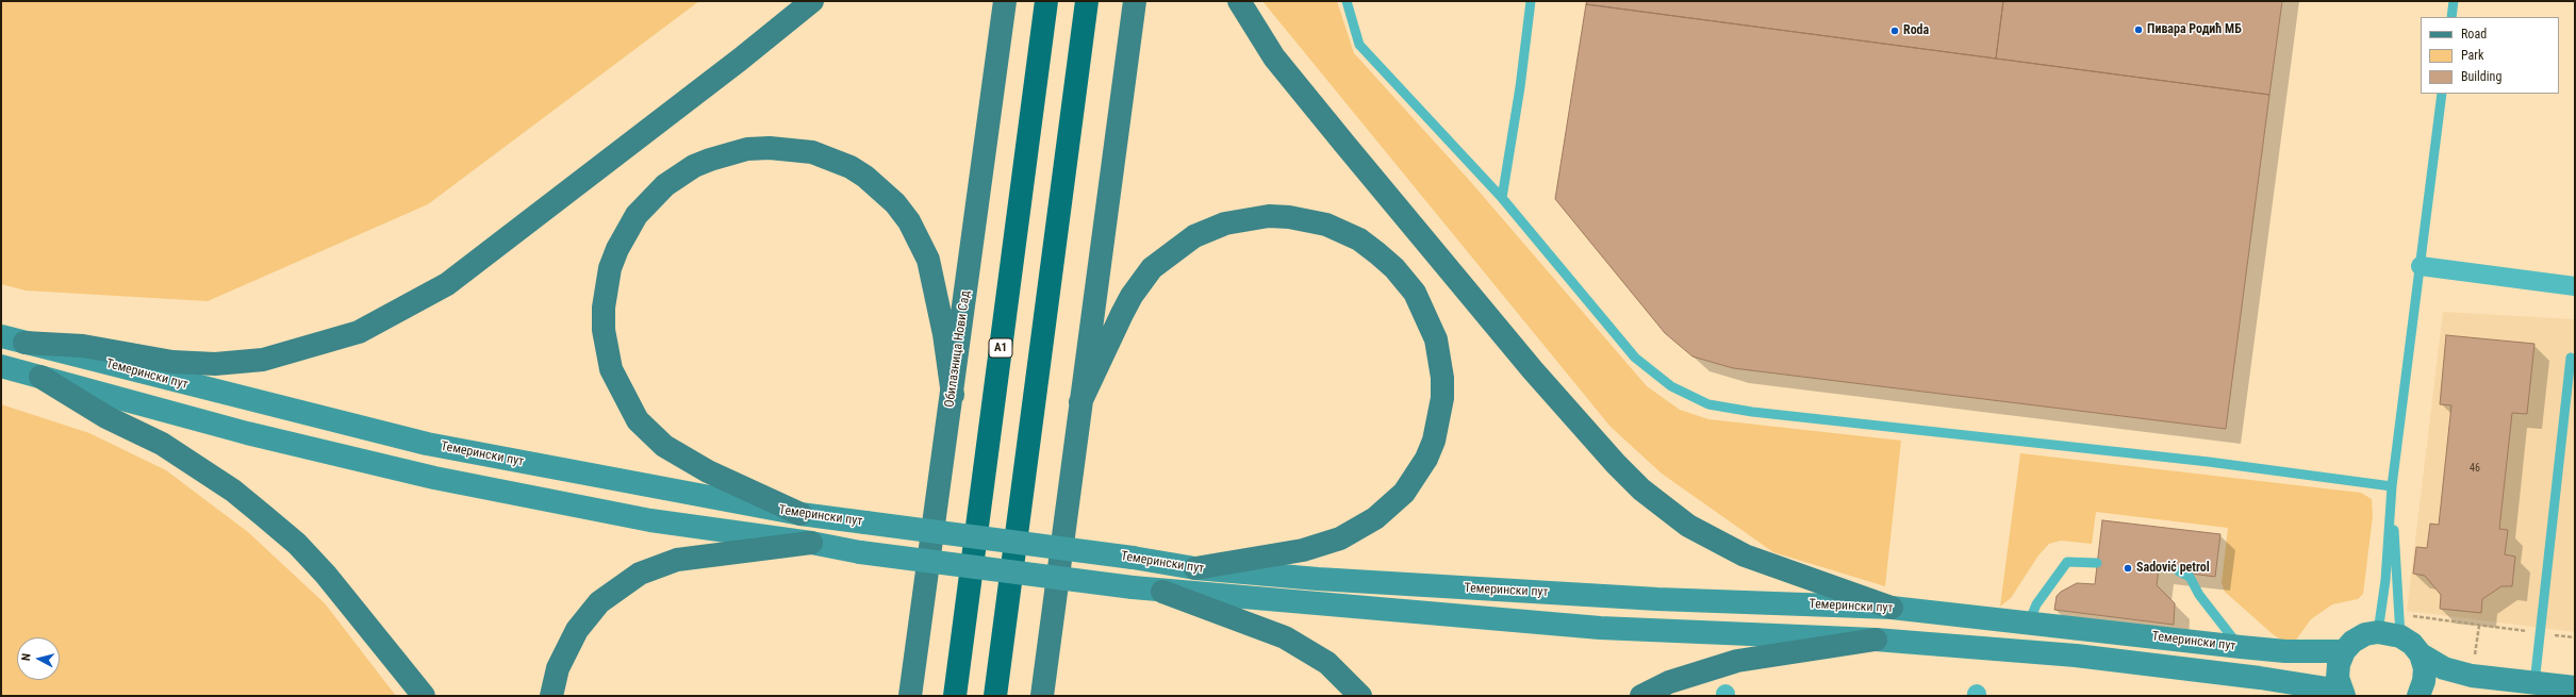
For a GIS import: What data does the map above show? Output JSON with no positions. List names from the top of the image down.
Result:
{
  "streets": {
    "highway": ["A1"],
    "main road": ["Обилазница Нови Сад", "Темерински пут"]
  },
  "places": ["Пивара Родић МБ", "Roda", "Sadović petrol"],
  "house_numbers": ["46"],
  "legend": ["Road", "Park", "Building"],
  "north": "left"
}
